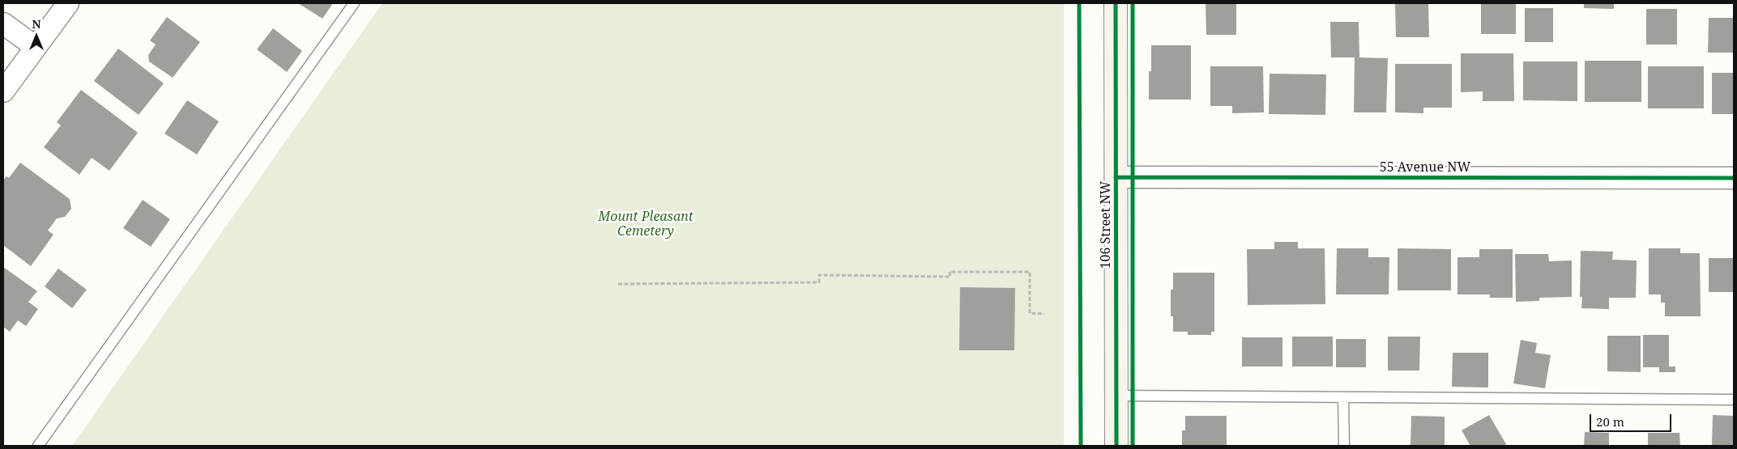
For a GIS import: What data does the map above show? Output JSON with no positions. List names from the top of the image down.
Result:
{
  "streets": {
    "street": ["55 Avenue NW", "106 Street NW"]
  },
  "crossings": [
    ["55 Avenue NW", "106 Street NW"]
  ],
  "parks": ["Mount Pleasant Cemetery"],
  "scale_bar": "20 m",
  "north": "top"
}
